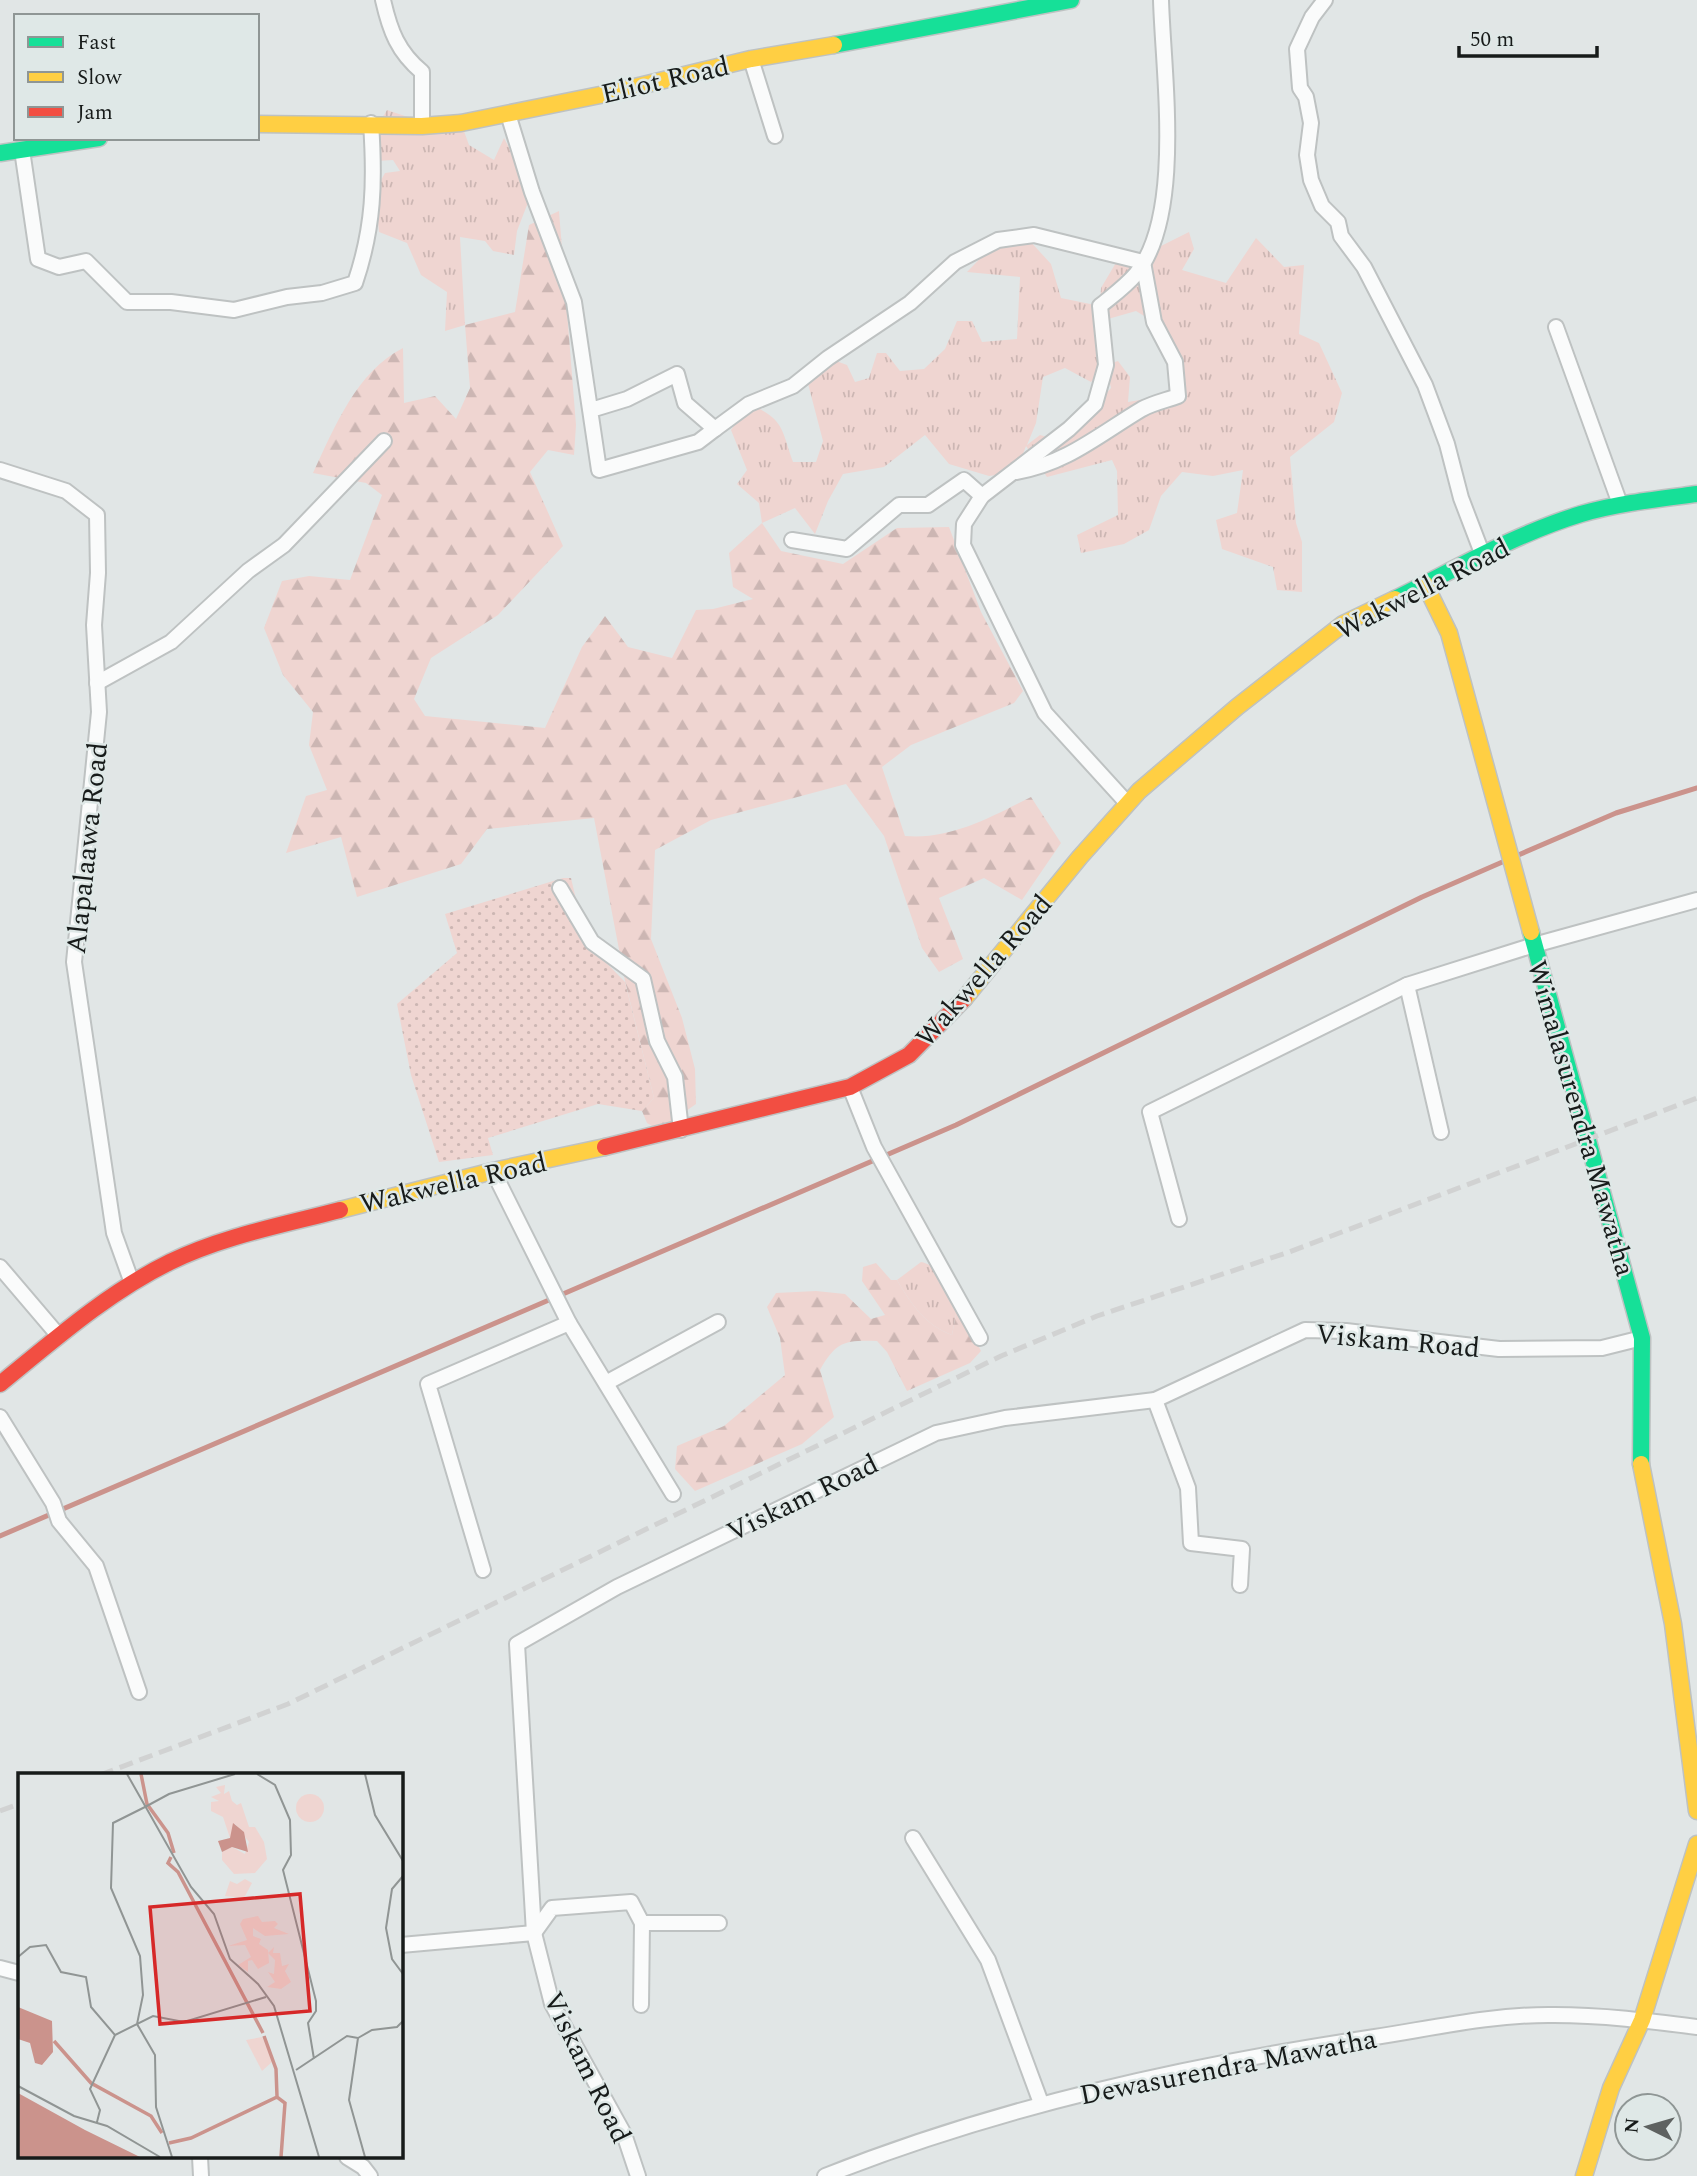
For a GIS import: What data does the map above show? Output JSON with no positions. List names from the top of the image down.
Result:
{
  "streets": {
    "street": [
      "Eliot Road",
      "Wakwella Road",
      "Alapalaawa Road",
      "Wimalasurendra Mawatha",
      "Viskam Road",
      "Dewasurendra Mawatha"
    ]
  },
  "crossings": [
    ["Wakwella Road", "Alapalaawa Road"],
    ["Wakwella Road", "Wimalasurendra Mawatha"],
    ["Wimalasurendra Mawatha", "Viskam Road"]
  ],
  "legend": ["Fast", "Slow", "Jam"],
  "scale_bar": "50 m",
  "north": "left"
}
